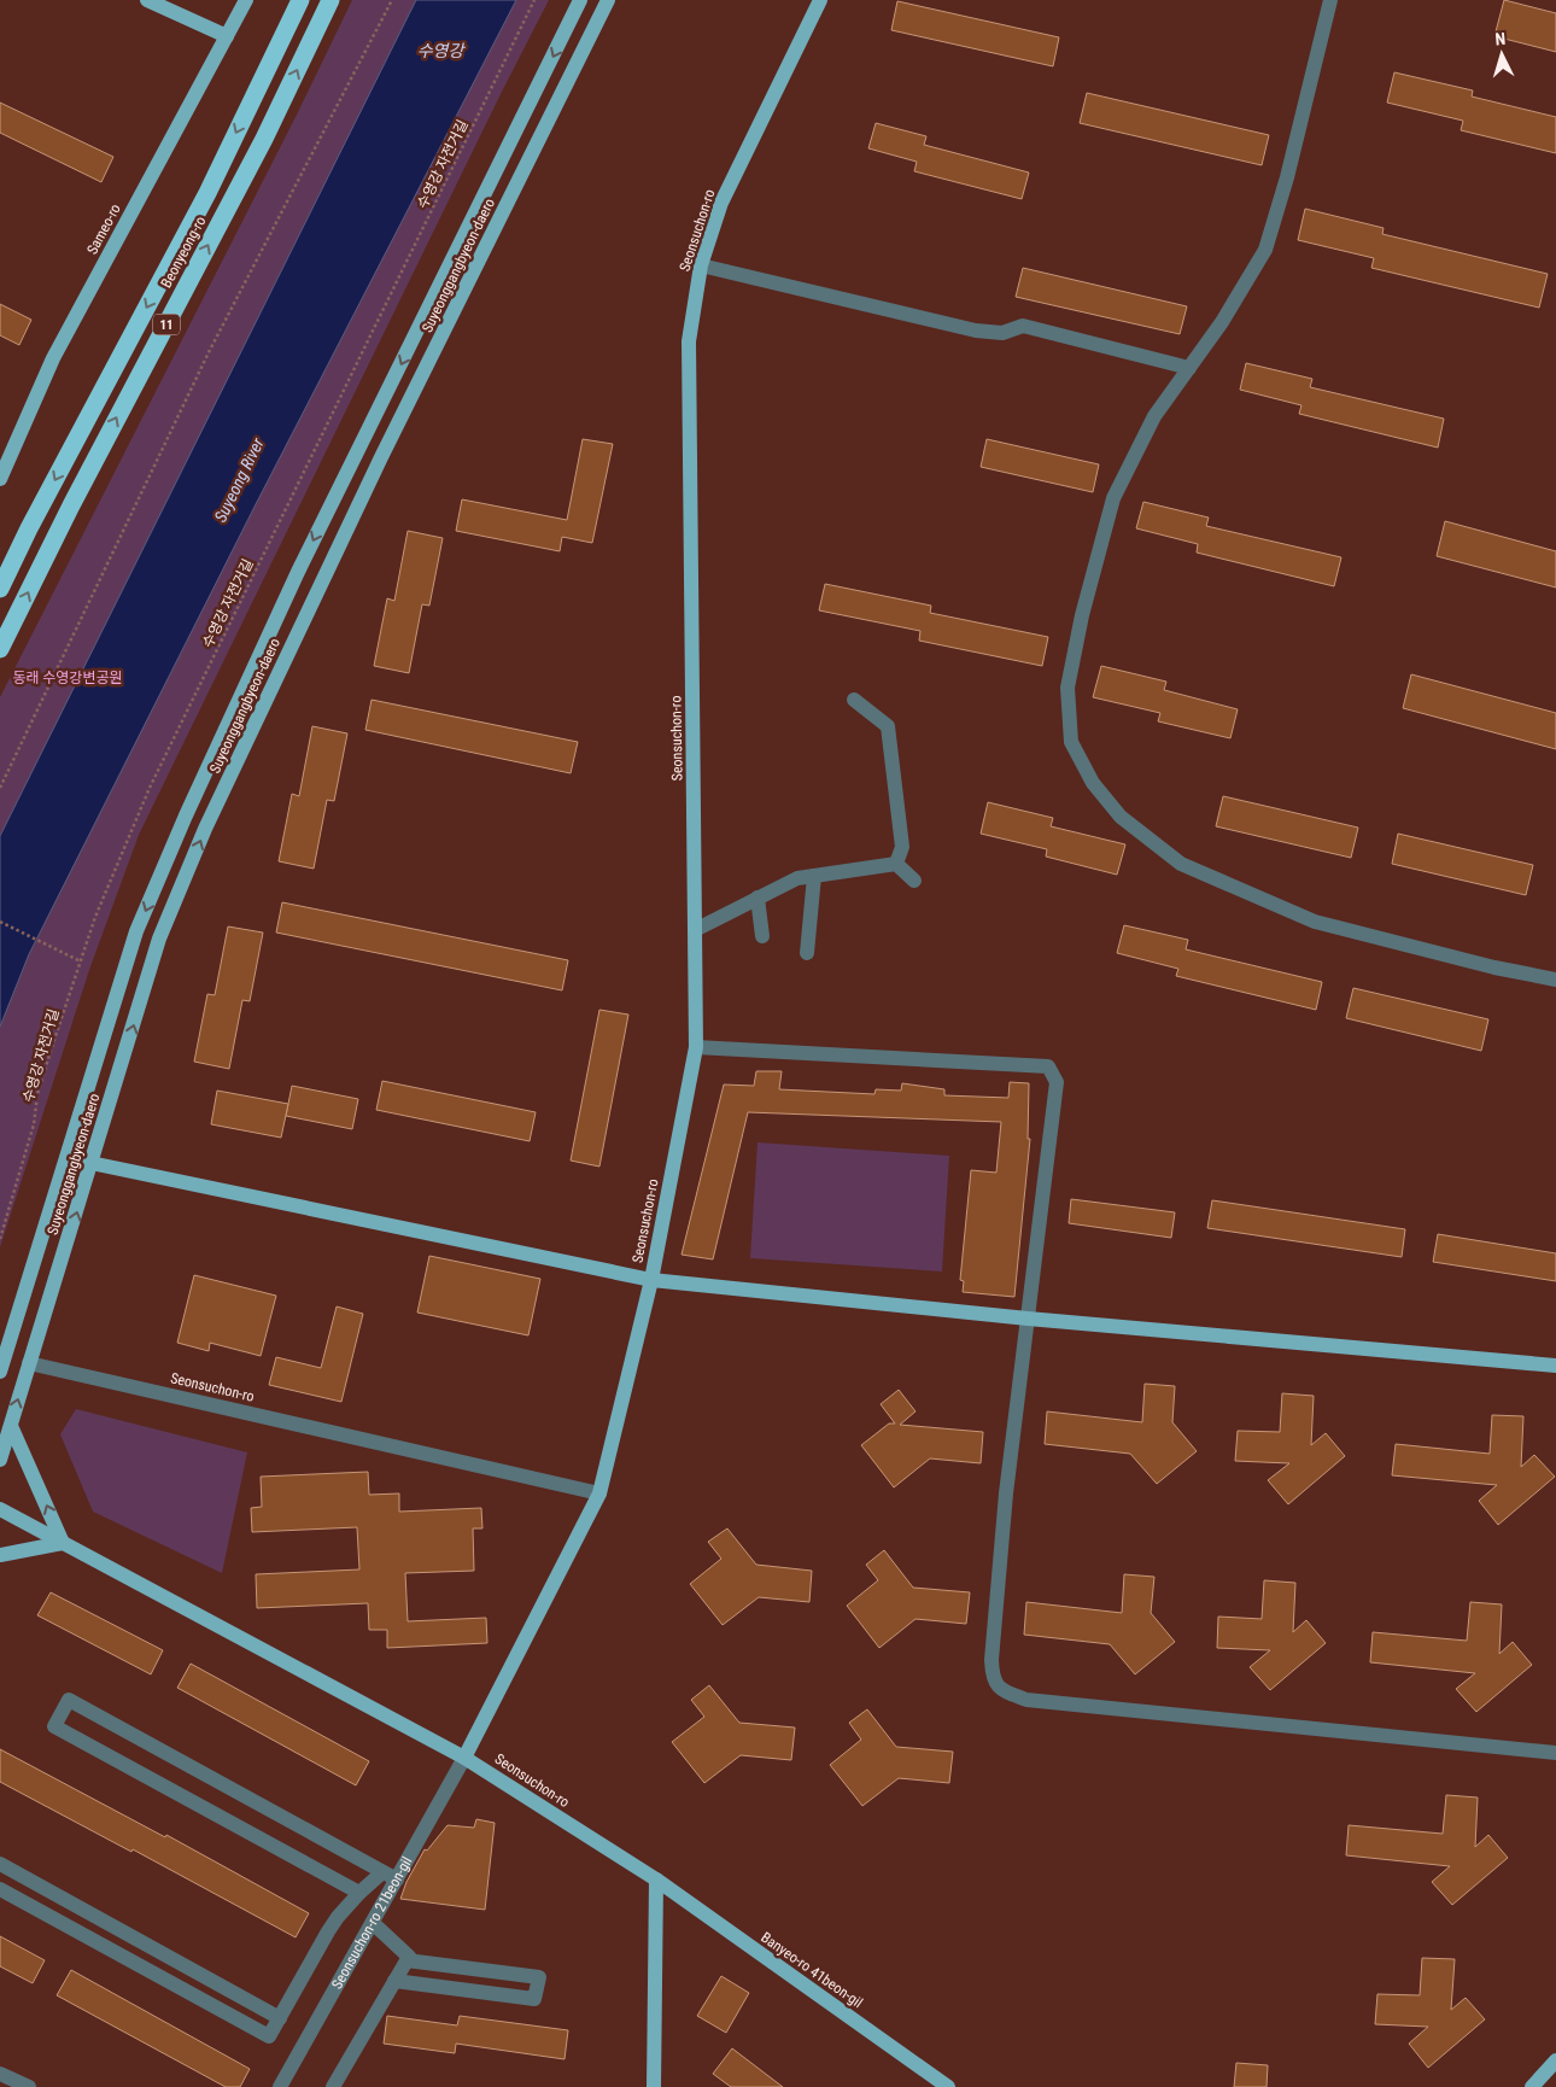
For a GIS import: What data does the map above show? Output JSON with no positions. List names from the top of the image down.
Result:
{
  "streets": {
    "highway": ["Beonyeong-ro", "11"],
    "main road": [
      "Sameo-ro",
      "Seonsuchon-ro",
      "Suyeonggangbyeon-daero",
      "Banyeo-ro 41beon-gil"
    ],
    "street": ["Seonsuchon-ro 21beon-gil"],
    "path": ["수영강 자전거길"]
  },
  "crossings": [
    ["Seonsuchon-ro", "Suyeonggangbyeon-daero"],
    ["Seonsuchon-ro", "Seonsuchon-ro 21beon-gil"],
    ["Seonsuchon-ro", "Banyeo-ro 41beon-gil"]
  ],
  "water": ["수영강", "Suyeong River"],
  "parks": ["동래 수영강변공원"],
  "north": "top"
}
